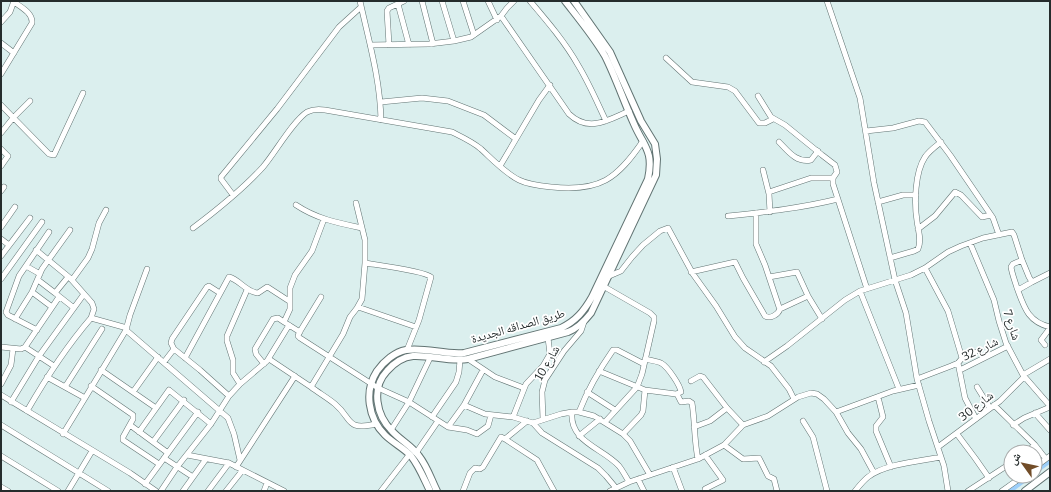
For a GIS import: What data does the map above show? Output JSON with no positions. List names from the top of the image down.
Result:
{
  "streets": {
    "street": [
      "شارع 7",
      "طريق الصداقه الجديدة",
      "شارع 32",
      "شارع 10",
      "شارع 30"
    ]
  },
  "crossings": [
    ["شارع 7", "شارع 32"],
    ["شارع 7", "شارع 30"],
    ["طريق الصداقه الجديدة", "شارع 10"]
  ],
  "north": "top left"
}
